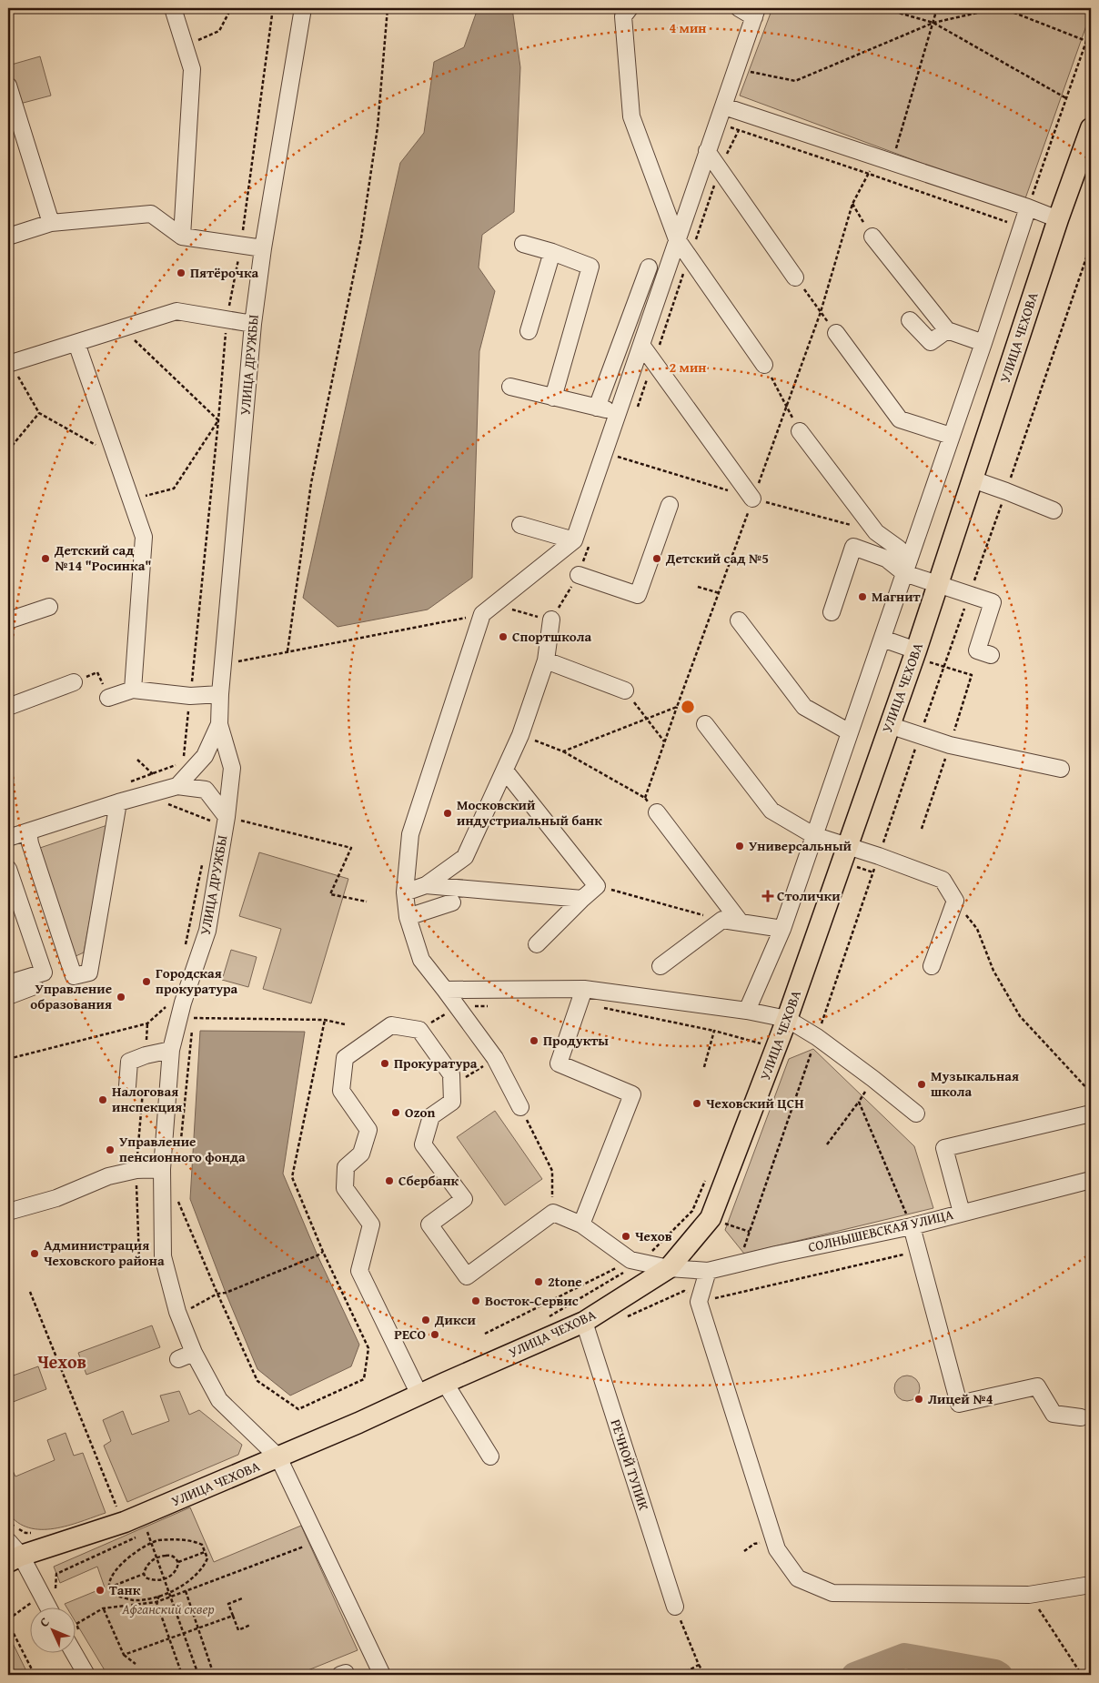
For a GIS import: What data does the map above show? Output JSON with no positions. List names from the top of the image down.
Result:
{
  "streets": {
    "main road": ["УЛИЦА ЧЕХОВА"],
    "street": ["УЛИЦА ДРУЖБЫ", "СОЛНЫШЕВСКАЯ УЛИЦА", "РЕЧНОЙ ТУПИК"]
  },
  "crossings": [
    ["УЛИЦА ЧЕХОВА", "УЛИЦА ДРУЖБЫ"],
    ["УЛИЦА ЧЕХОВА", "СОЛНЫШЕВСКАЯ УЛИЦА"],
    ["УЛИЦА ЧЕХОВА", "РЕЧНОЙ ТУПИК"]
  ],
  "districts": ["Чехов"],
  "parks": ["Афганский сквер"],
  "places": {
    "other": [
      "Пятёрочка",
      "Детский сад №14 \"Росинка\"",
      "Детский сад №5",
      "Магнит",
      "Спортшкола",
      "Московский индустриальный банк",
      "Универсальный",
      "Городская прокуратура",
      "Управление образования",
      "Продукты",
      "Прокуратура",
      "Музыкальная школа",
      "Налоговая инспекция",
      "Чеховский ЦСН",
      "Ozon",
      "Управление пенсионного фонда",
      "Сбербанк",
      "Чехов",
      "Администрация Чеховского района",
      "2tone",
      "Восток-Сервис",
      "Дикси",
      "РЕСО",
      "Лицей №4",
      "Танк"
    ],
    "health": ["Столички"]
  },
  "north": "top left",
  "rings": ["4 мин", "2 мин"]
}
